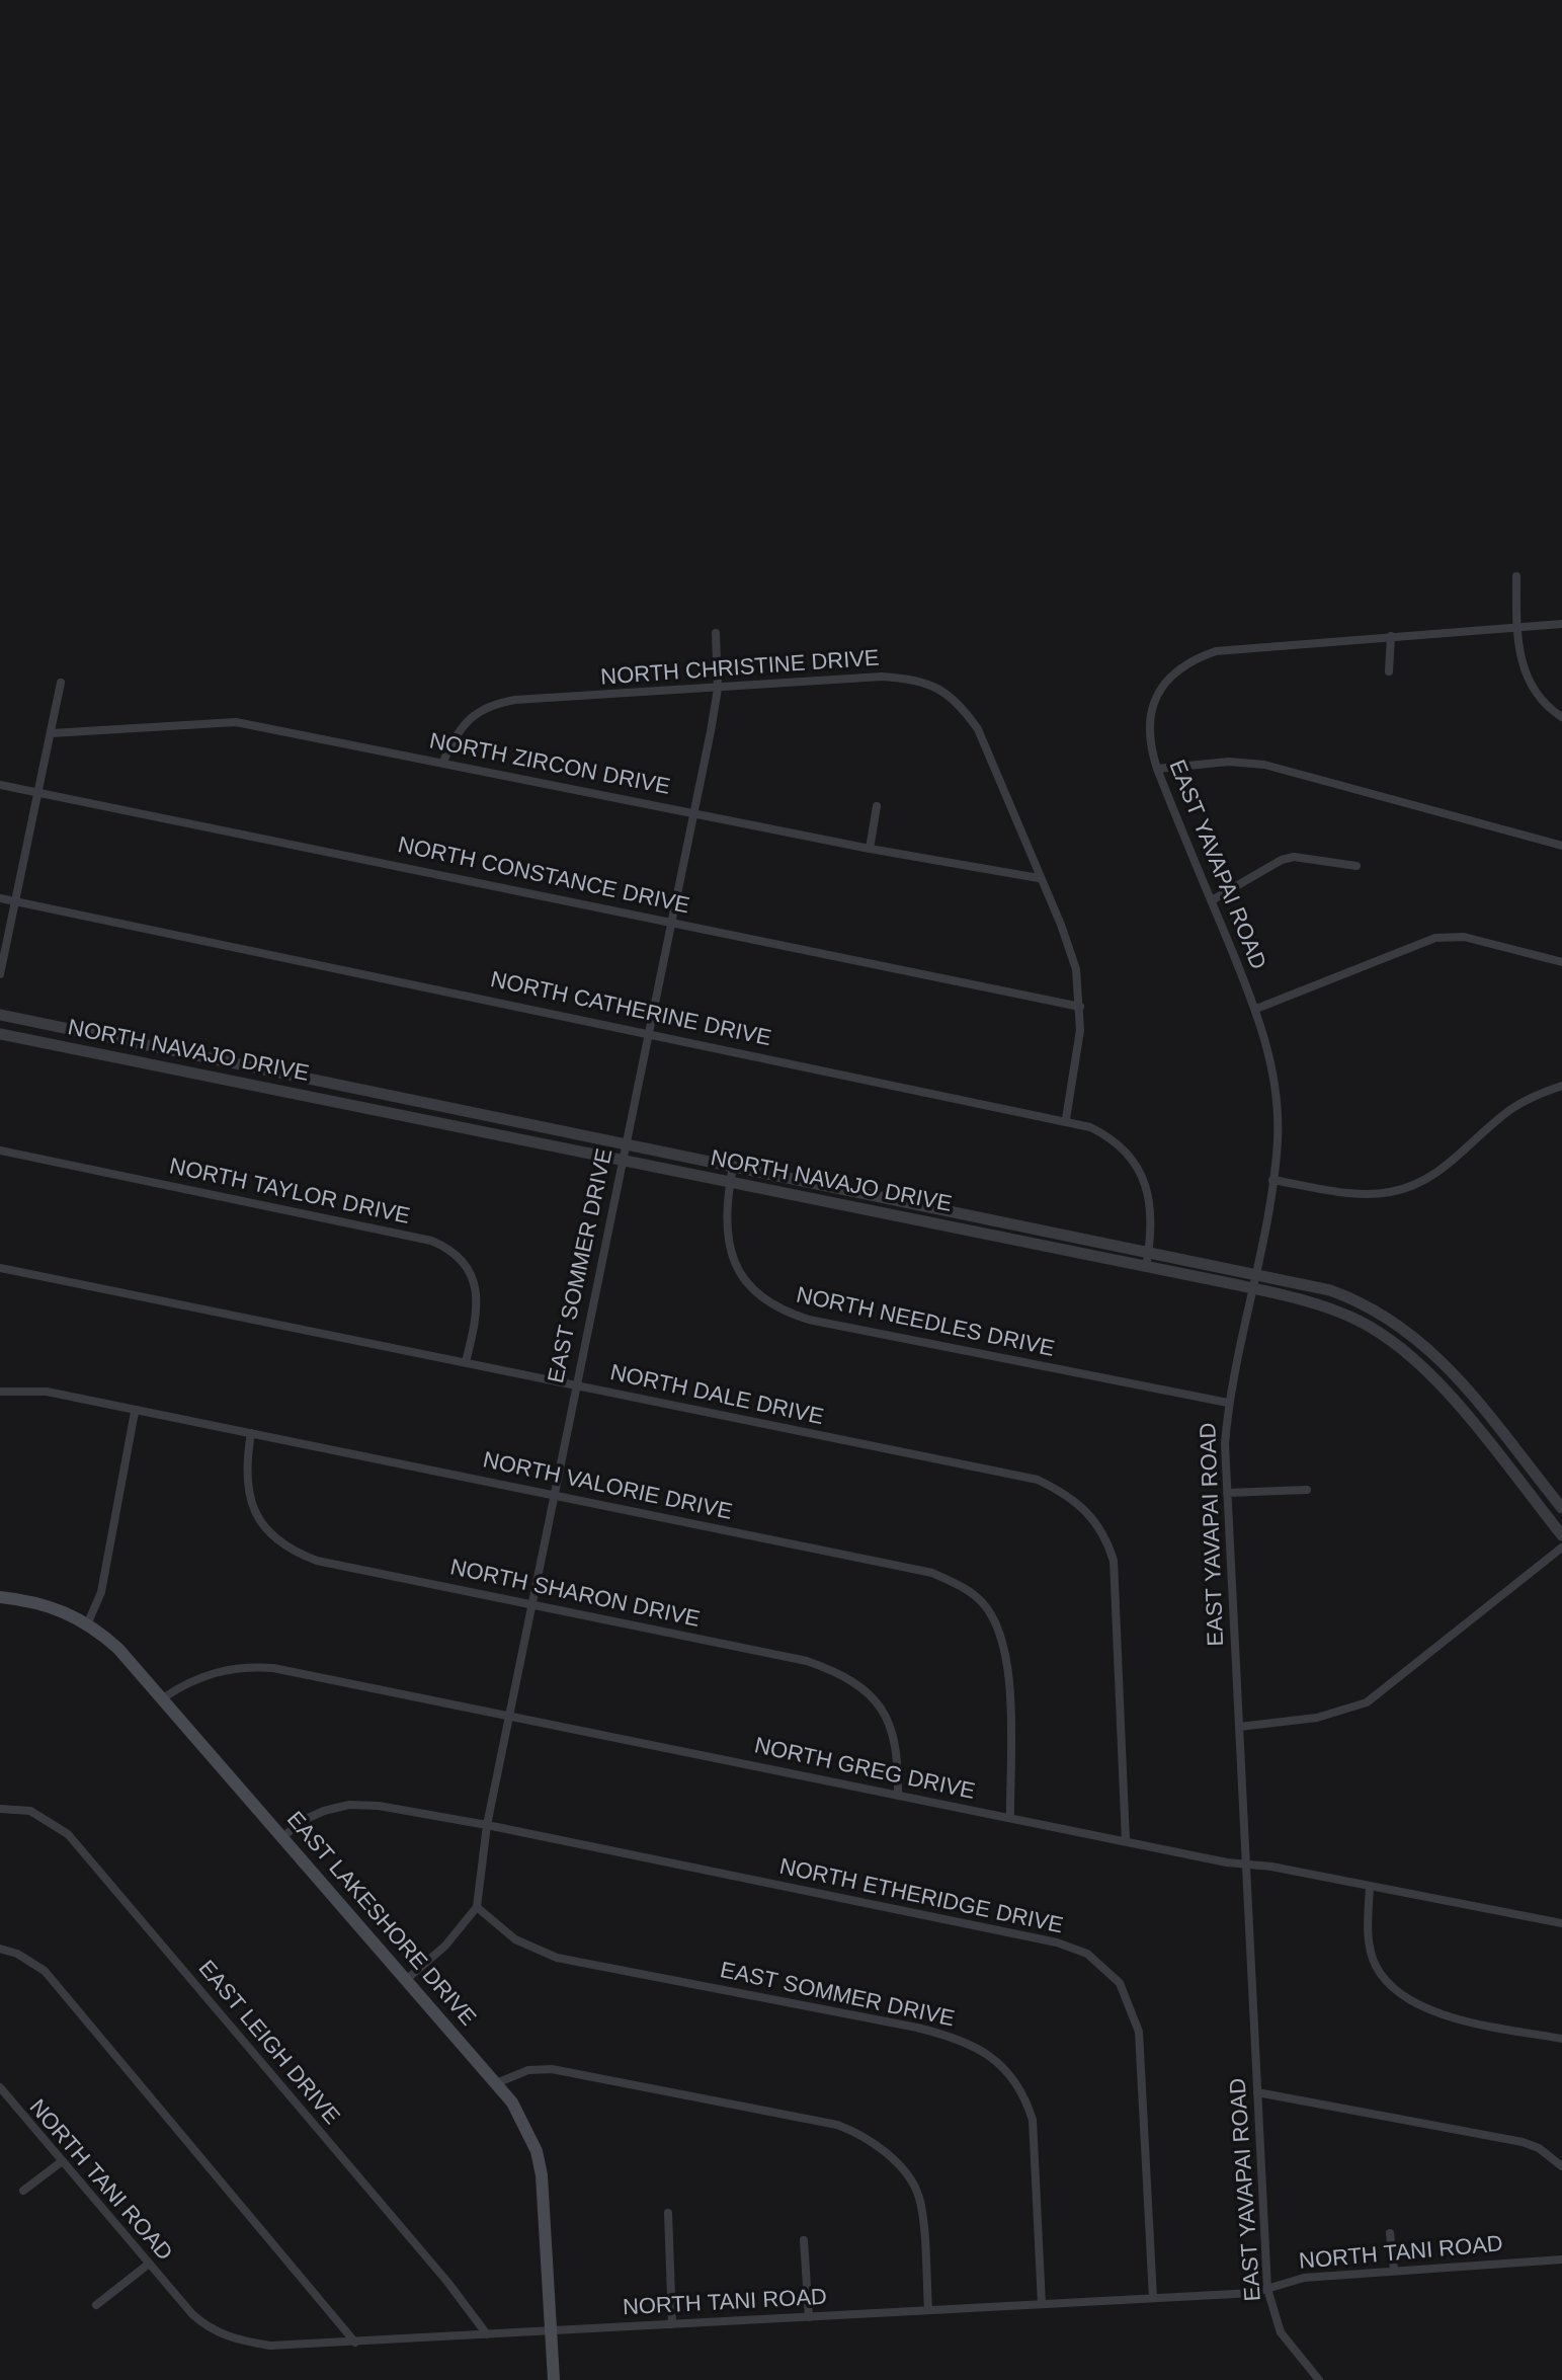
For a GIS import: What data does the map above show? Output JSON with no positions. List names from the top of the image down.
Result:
{
  "streets": {
    "main road": ["EAST LAKESHORE DRIVE"],
    "street": [
      "NORTH CHRISTINE DRIVE",
      "NORTH ZIRCON DRIVE",
      "EAST YAVAPAI ROAD",
      "NORTH CONSTANCE DRIVE",
      "NORTH CATHERINE DRIVE",
      "NORTH NAVAJO DRIVE",
      "NORTH TAYLOR DRIVE",
      "EAST SOMMER DRIVE",
      "NORTH NEEDLES DRIVE",
      "NORTH DALE DRIVE",
      "NORTH VALORIE DRIVE",
      "NORTH SHARON DRIVE",
      "NORTH GREG DRIVE",
      "NORTH ETHERIDGE DRIVE",
      "EAST LEIGH DRIVE",
      "NORTH TANI ROAD"
    ]
  },
  "crossings": [
    ["NORTH CHRISTINE DRIVE", "NORTH ZIRCON DRIVE"],
    ["NORTH CHRISTINE DRIVE", "NORTH CONSTANCE DRIVE"],
    ["NORTH CHRISTINE DRIVE", "NORTH CATHERINE DRIVE"],
    ["NORTH CHRISTINE DRIVE", "EAST SOMMER DRIVE"],
    ["NORTH ZIRCON DRIVE", "EAST SOMMER DRIVE"],
    ["EAST YAVAPAI ROAD", "NORTH NAVAJO DRIVE"],
    ["EAST YAVAPAI ROAD", "NORTH NEEDLES DRIVE"],
    ["EAST YAVAPAI ROAD", "NORTH GREG DRIVE"],
    ["EAST YAVAPAI ROAD", "NORTH TANI ROAD"],
    ["NORTH CONSTANCE DRIVE", "EAST SOMMER DRIVE"],
    ["NORTH CATHERINE DRIVE", "NORTH NAVAJO DRIVE"],
    ["NORTH CATHERINE DRIVE", "EAST SOMMER DRIVE"],
    ["NORTH NAVAJO DRIVE", "EAST SOMMER DRIVE"],
    ["NORTH NAVAJO DRIVE", "NORTH NEEDLES DRIVE"],
    ["NORTH TAYLOR DRIVE", "NORTH DALE DRIVE"],
    ["EAST SOMMER DRIVE", "NORTH DALE DRIVE"],
    ["EAST SOMMER DRIVE", "NORTH VALORIE DRIVE"],
    ["EAST SOMMER DRIVE", "NORTH SHARON DRIVE"],
    ["EAST SOMMER DRIVE", "NORTH GREG DRIVE"],
    ["EAST SOMMER DRIVE", "NORTH ETHERIDGE DRIVE"],
    ["EAST SOMMER DRIVE", "NORTH TANI ROAD"],
    ["NORTH DALE DRIVE", "NORTH GREG DRIVE"],
    ["NORTH VALORIE DRIVE", "NORTH SHARON DRIVE"],
    ["NORTH VALORIE DRIVE", "NORTH GREG DRIVE"],
    ["NORTH SHARON DRIVE", "NORTH GREG DRIVE"],
    ["NORTH GREG DRIVE", "EAST LAKESHORE DRIVE"],
    ["NORTH ETHERIDGE DRIVE", "EAST LAKESHORE DRIVE"],
    ["NORTH ETHERIDGE DRIVE", "NORTH TANI ROAD"],
    ["EAST LAKESHORE DRIVE", "NORTH TANI ROAD"],
    ["EAST LEIGH DRIVE", "NORTH TANI ROAD"]
  ]
}
